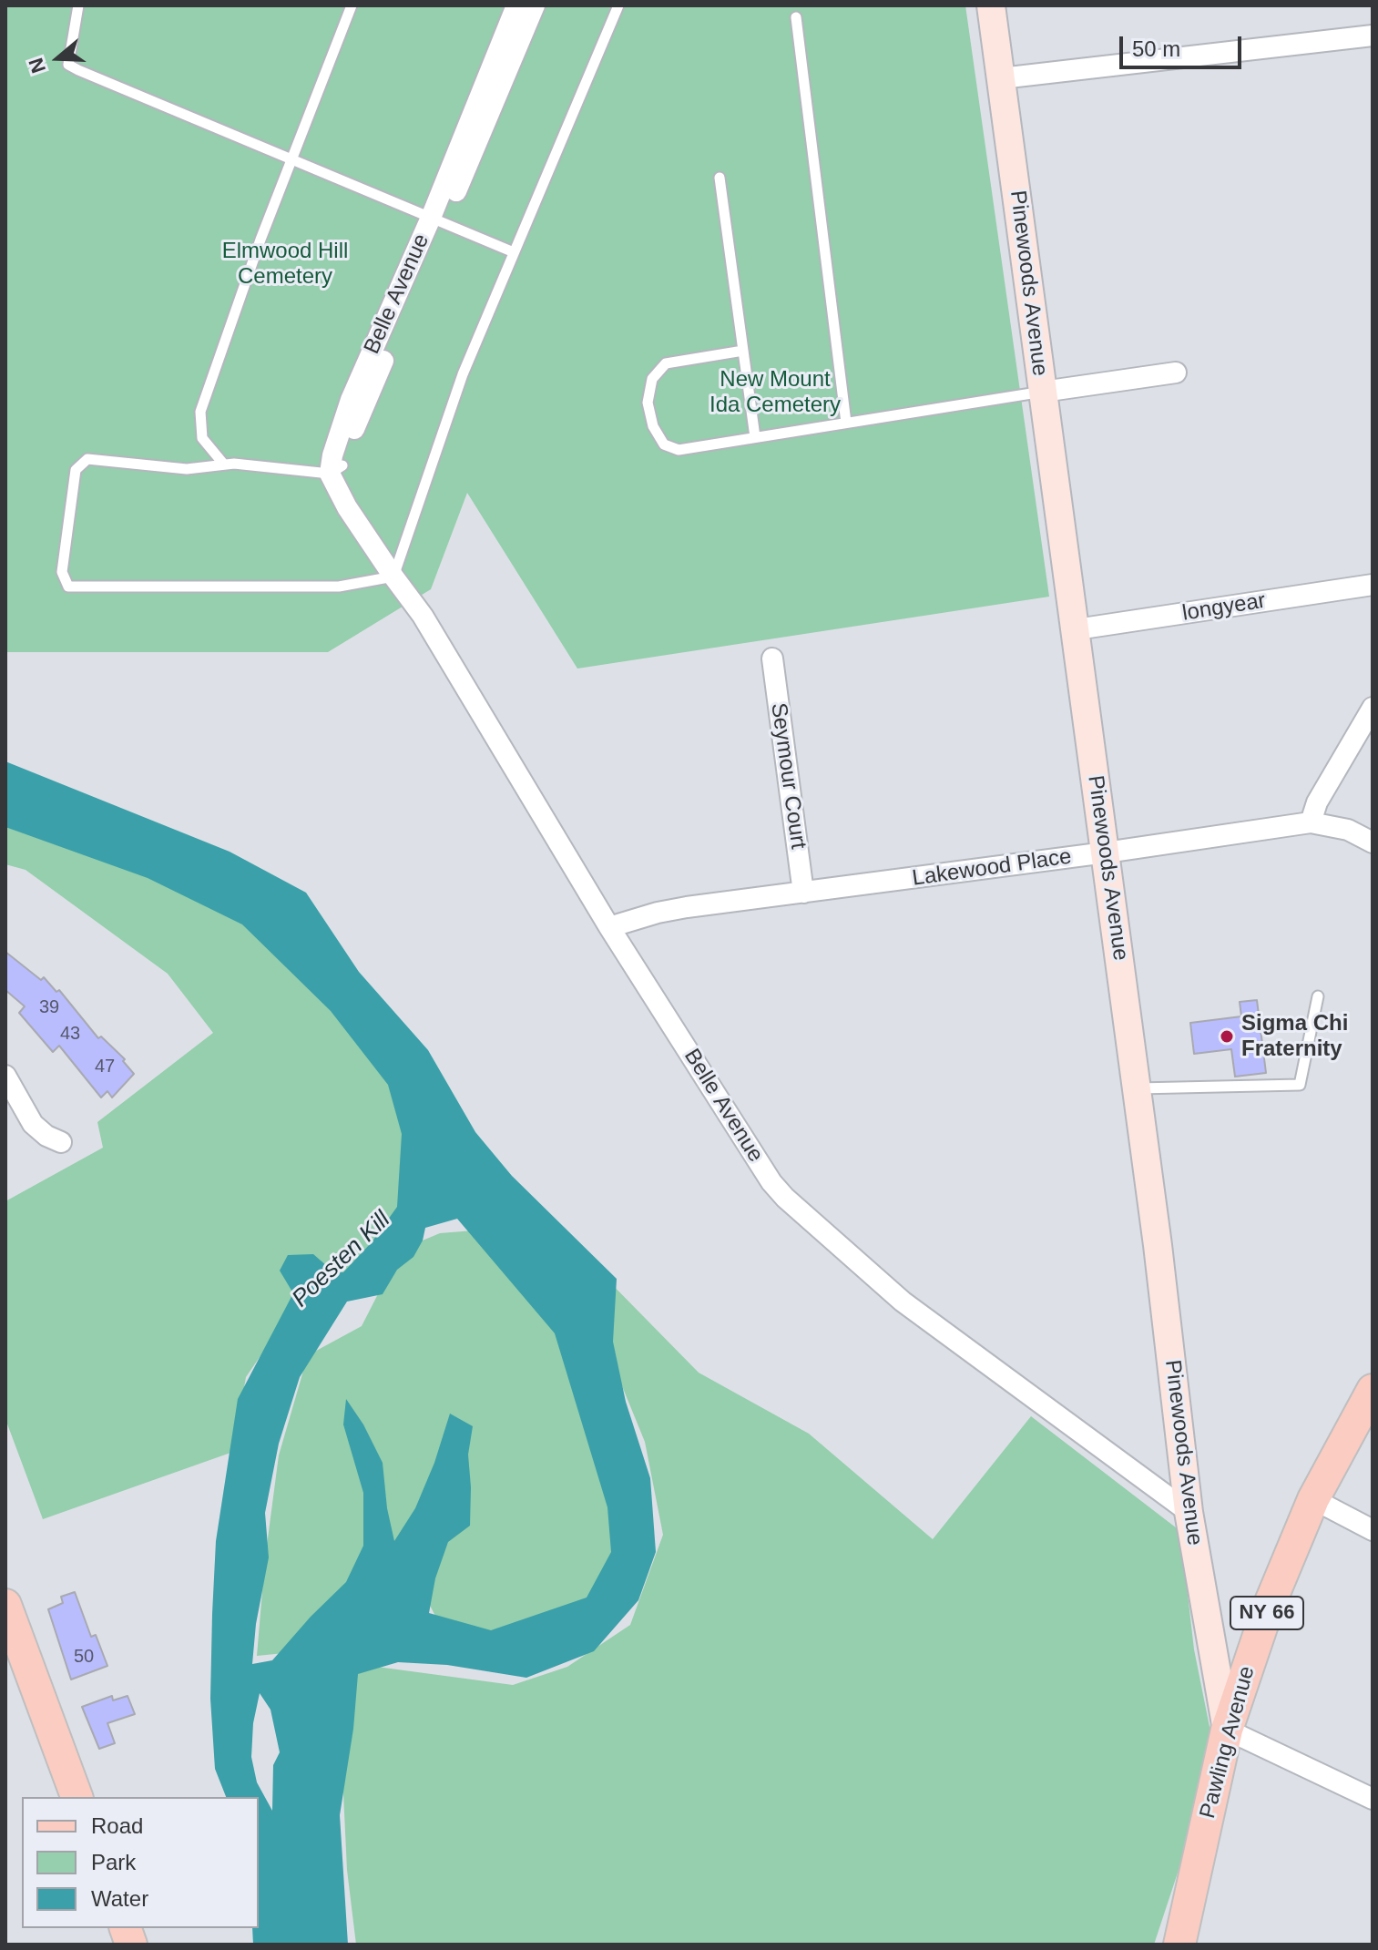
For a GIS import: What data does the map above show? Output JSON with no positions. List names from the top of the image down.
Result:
{
  "streets": {
    "main road": ["NY 66", "Pawling Avenue"],
    "street": [
      "Pinewoods Avenue",
      "Belle Avenue",
      "longyear",
      "Seymour Court",
      "Lakewood Place"
    ]
  },
  "crossings": [
    ["Pinewoods Avenue", "Belle Avenue"],
    ["Pinewoods Avenue", "longyear"],
    ["Pinewoods Avenue", "Lakewood Place"],
    ["Pinewoods Avenue", "Pawling Avenue"],
    ["Belle Avenue", "Lakewood Place"],
    ["Seymour Court", "Lakewood Place"]
  ],
  "water": ["Poesten Kill"],
  "parks": ["Elmwood Hill Cemetery", "New Mount Ida Cemetery"],
  "places": ["Sigma Chi Fraternity"],
  "house_numbers": [
    "39",
    "43",
    "47",
    "50"
  ],
  "legend": ["Road", "Park", "Water"],
  "scale_bar": "50 m",
  "north": "left"
}
